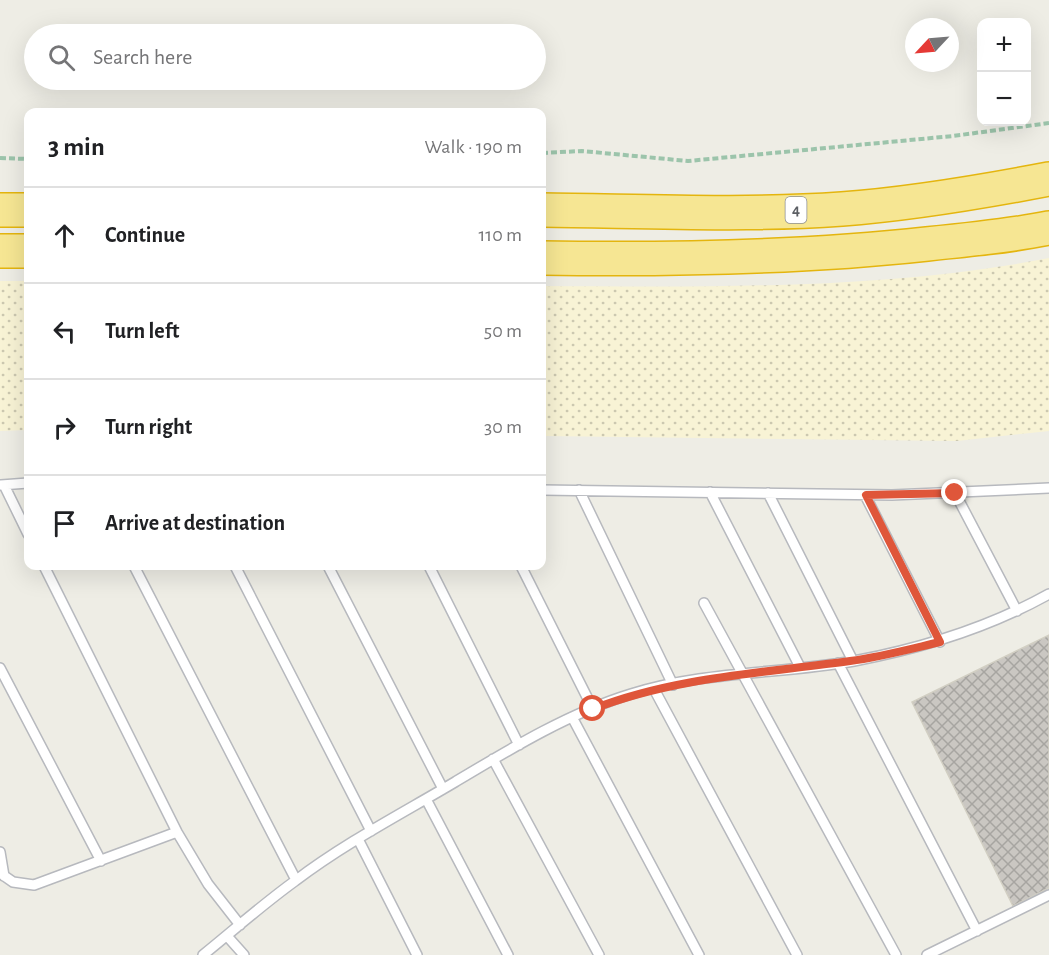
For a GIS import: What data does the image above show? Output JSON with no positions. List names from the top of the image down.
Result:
{
  "streets": {
    "highway": ["4"]
  },
  "north": "bottom left",
  "page": {
    "map_buttons": ["+", "−"],
    "search": "Search here",
    "heading": ["3 min", "Walk · 190 m"],
    "list": [
      ["Continue", "110 m"],
      ["Turn left", "50 m"],
      ["Turn right", "30 m"],
      "Arrive at destination"
    ]
  }
}
